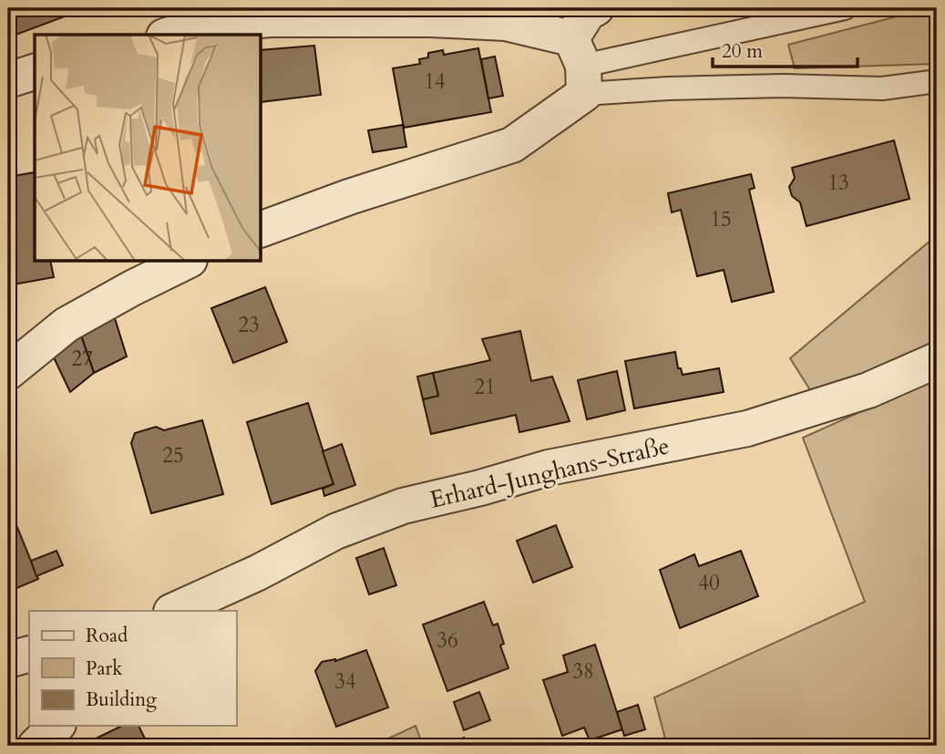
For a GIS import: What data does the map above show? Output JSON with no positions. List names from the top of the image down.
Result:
{
  "streets": {
    "street": ["Erhard-Junghans-Straße"]
  },
  "house_numbers": [
    "14",
    "13",
    "15",
    "23",
    "27",
    "21",
    "25",
    "40",
    "36",
    "38",
    "34"
  ],
  "legend": ["Road", "Park", "Building"],
  "scale_bar": "20 m"
}
